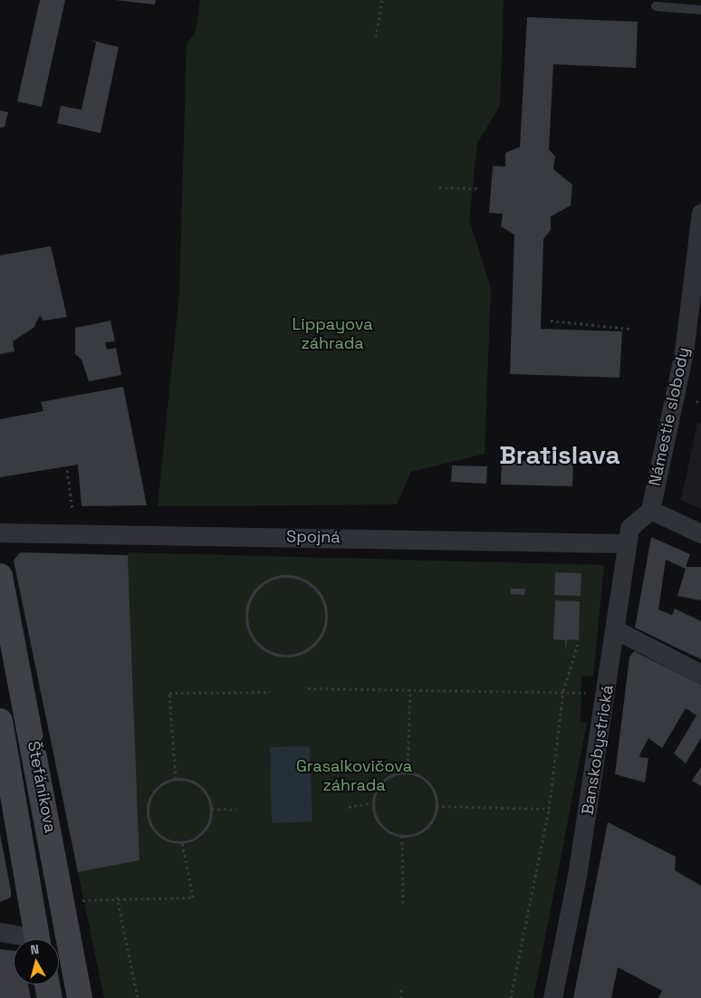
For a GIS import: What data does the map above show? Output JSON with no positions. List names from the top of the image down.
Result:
{
  "streets": {
    "main road": ["Štefánikova"],
    "street": ["Námestie slobody", "Spojná", "Banskobystrická"]
  },
  "crossings": [
    ["Námestie slobody", "Banskobystrická"],
    ["Spojná", "Banskobystrická"]
  ],
  "districts": ["Bratislava"],
  "parks": ["Lippayova záhrada", "Grasalkovičova záhrada"],
  "north": "top"
}
